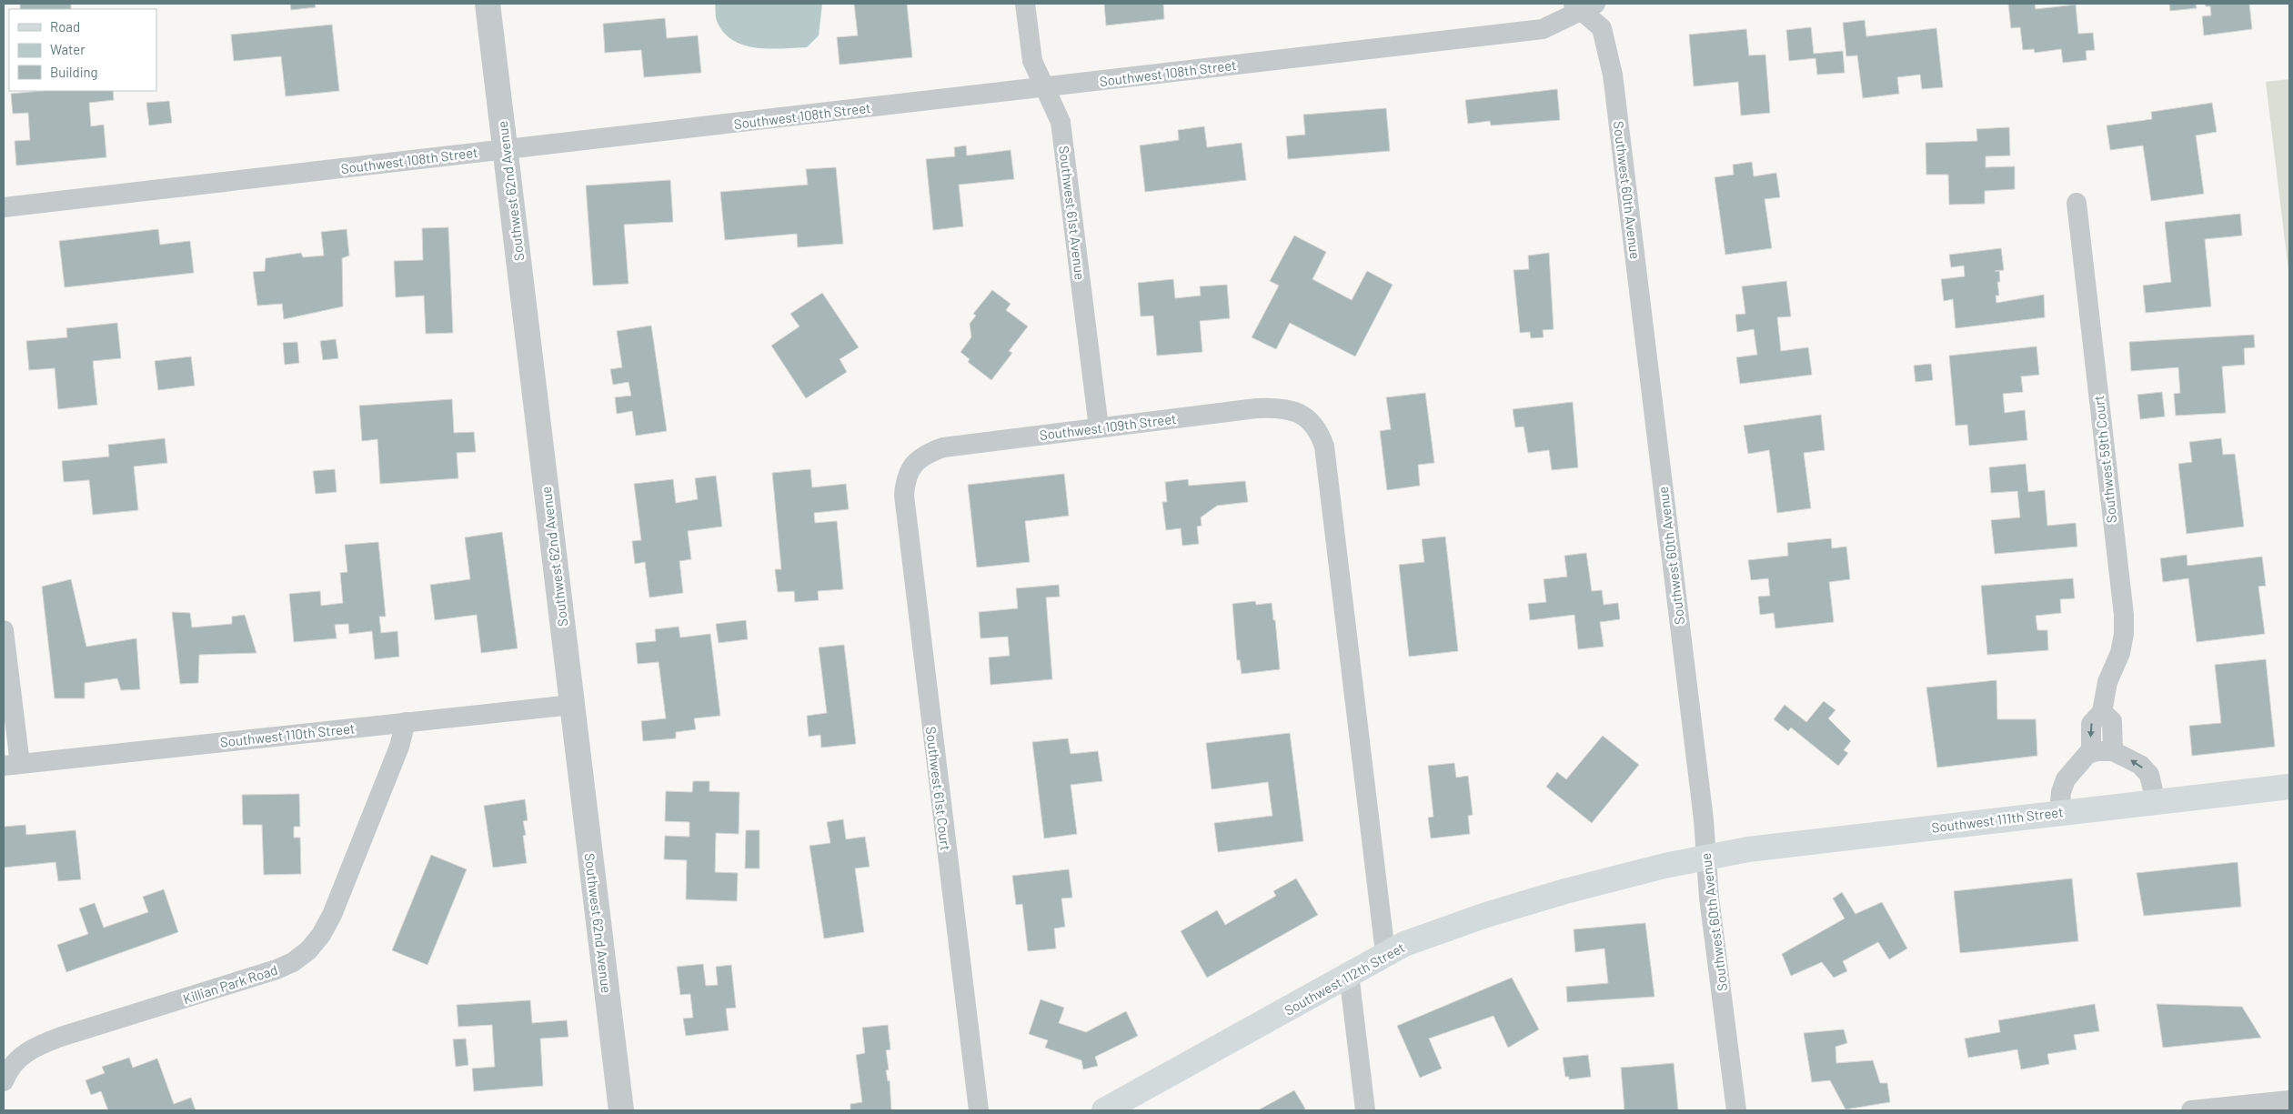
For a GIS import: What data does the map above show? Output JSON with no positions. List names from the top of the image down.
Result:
{
  "streets": {
    "main road": ["Southwest 111th Street", "Southwest 112th Street"],
    "street": [
      "Southwest 108th Street",
      "Southwest 60th Avenue",
      "Southwest 62nd Avenue",
      "Southwest 61st Avenue",
      "Southwest 109th Street",
      "Southwest 59th Court",
      "Southwest 110th Street",
      "Southwest 61st Court",
      "Killian Park Road"
    ]
  },
  "crossings": [
    ["Southwest 108th Street", "Southwest 60th Avenue"],
    ["Southwest 108th Street", "Southwest 62nd Avenue"],
    ["Southwest 108th Street", "Southwest 61st Avenue"],
    ["Southwest 60th Avenue", "Southwest 111th Street"],
    ["Southwest 60th Avenue", "Southwest 112th Street"],
    ["Southwest 62nd Avenue", "Southwest 110th Street"],
    ["Southwest 61st Avenue", "Southwest 109th Street"],
    ["Southwest 109th Street", "Southwest 61st Court"],
    ["Southwest 109th Street", "Southwest 112th Street"],
    ["Southwest 110th Street", "Killian Park Road"],
    ["Southwest 111th Street", "Southwest 112th Street"]
  ],
  "legend": ["Road", "Water", "Building"]
}
